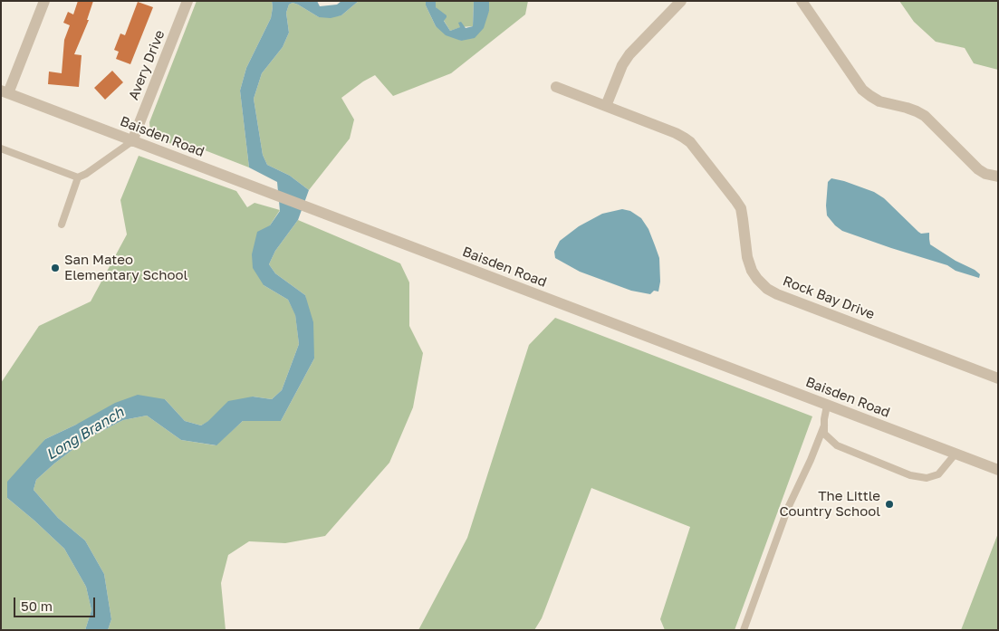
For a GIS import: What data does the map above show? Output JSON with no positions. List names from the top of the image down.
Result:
{
  "streets": {
    "street": ["Avery Drive", "Baisden Road", "Rock Bay Drive"]
  },
  "crossings": [
    ["Avery Drive", "Baisden Road"]
  ],
  "water": ["Long Branch"],
  "places": ["San Mateo Elementary School", "The Little Country School"],
  "scale_bar": "50 m"
}
